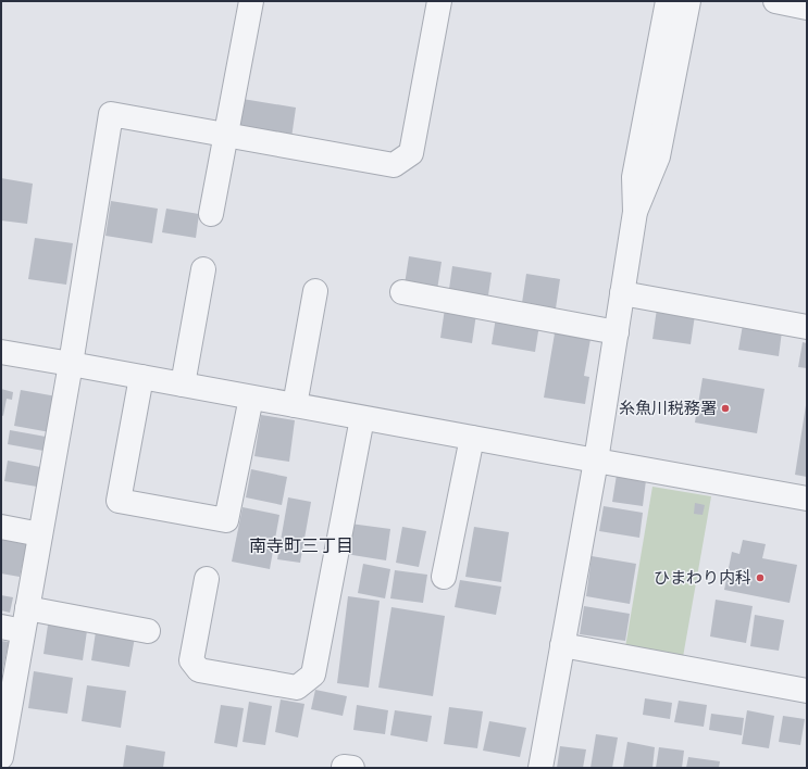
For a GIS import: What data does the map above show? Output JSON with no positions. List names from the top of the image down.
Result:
{
  "districts": ["南寺町三丁目"],
  "places": ["糸魚川税務署", "ひまわり内科"]
}
